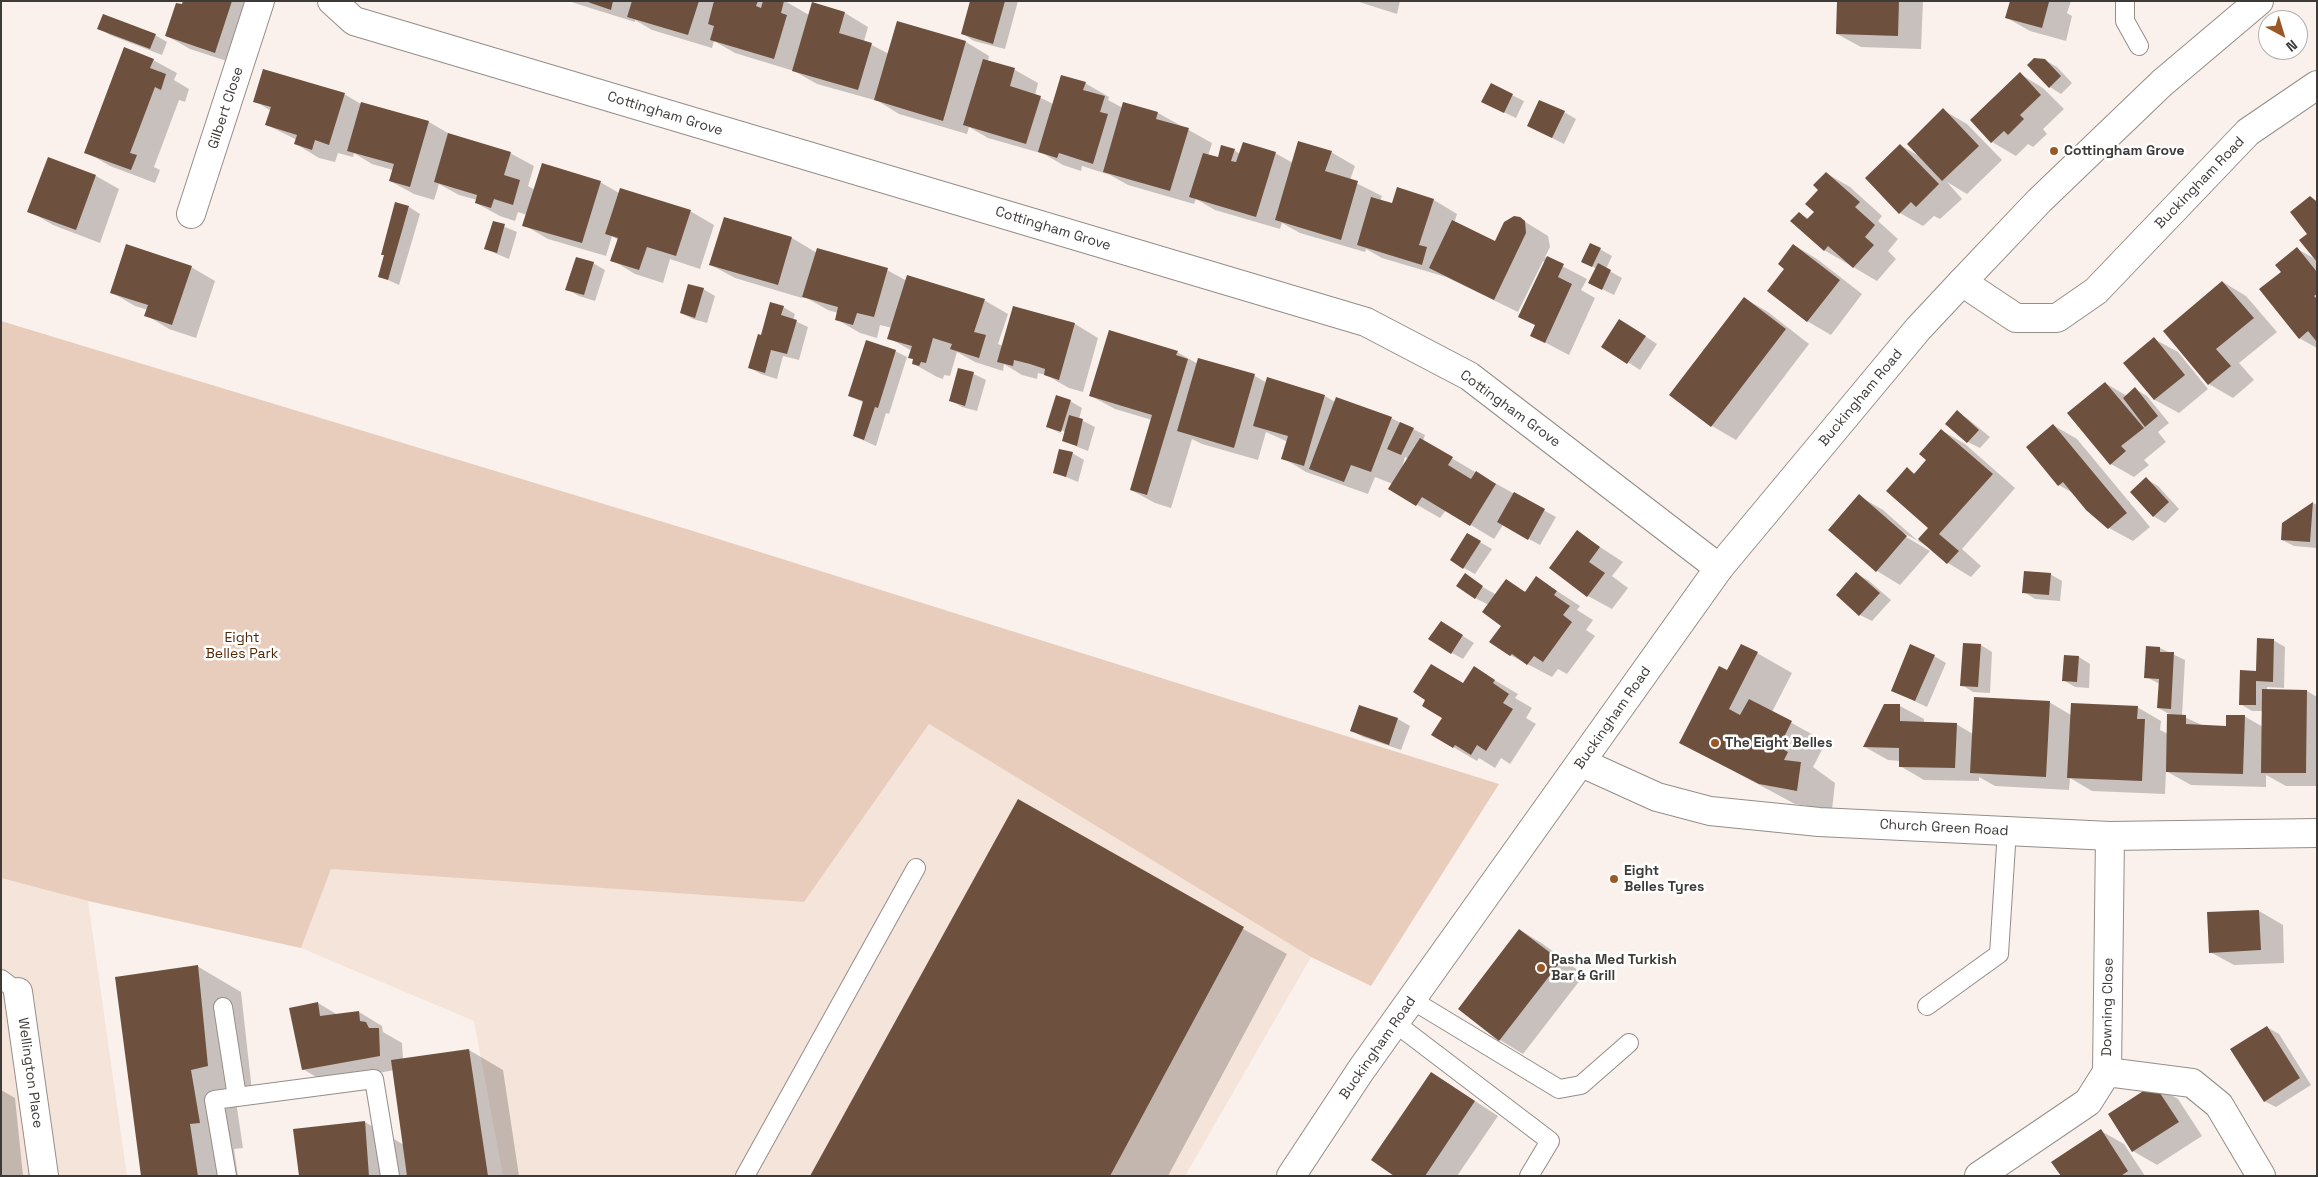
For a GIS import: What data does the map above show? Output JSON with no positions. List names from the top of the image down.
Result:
{
  "streets": {
    "street": [
      "Gilbert Close",
      "Cottingham Grove",
      "Buckingham Road",
      "Church Green Road",
      "Downing Close",
      "Wellington Place"
    ]
  },
  "crossings": [
    ["Cottingham Grove", "Buckingham Road"],
    ["Buckingham Road", "Church Green Road"],
    ["Church Green Road", "Downing Close"]
  ],
  "parks": ["Eight Belles Park"],
  "places": [
    "Cottingham Grove",
    "The Eight Belles",
    "Eight Belles Tyres",
    "Pasha Med Turkish Bar & Grill"
  ],
  "north": "bottom right"
}
